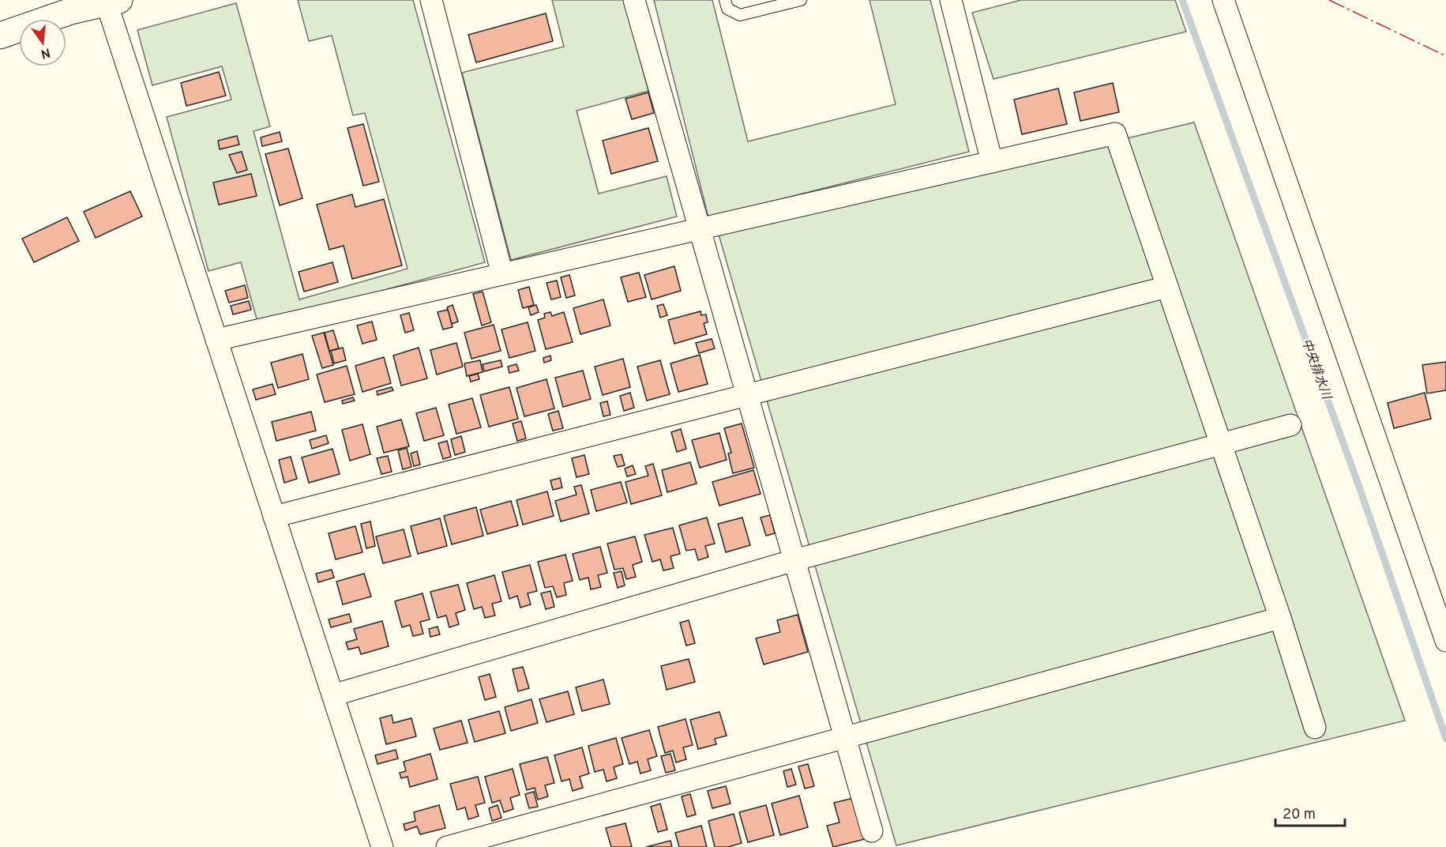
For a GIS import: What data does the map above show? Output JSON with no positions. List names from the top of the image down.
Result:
{
  "water": ["中央排水川"],
  "scale_bar": "20 m",
  "north": "bottom"
}
